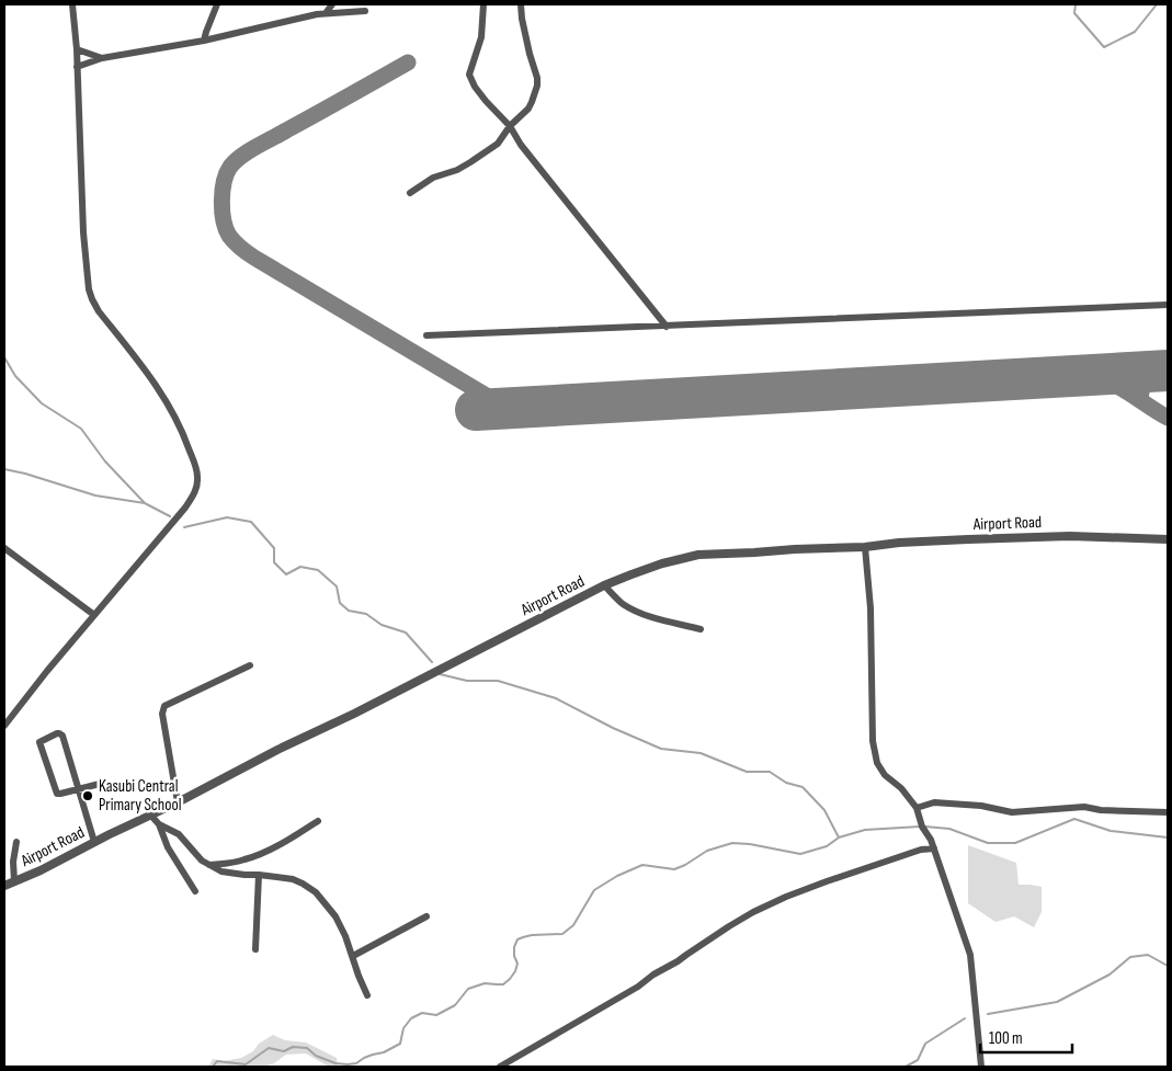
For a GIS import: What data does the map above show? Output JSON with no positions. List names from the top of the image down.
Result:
{
  "streets": {
    "street": ["Airport Road"]
  },
  "places": ["Kasubi Central Primary School"],
  "scale_bar": "100 m"
}
